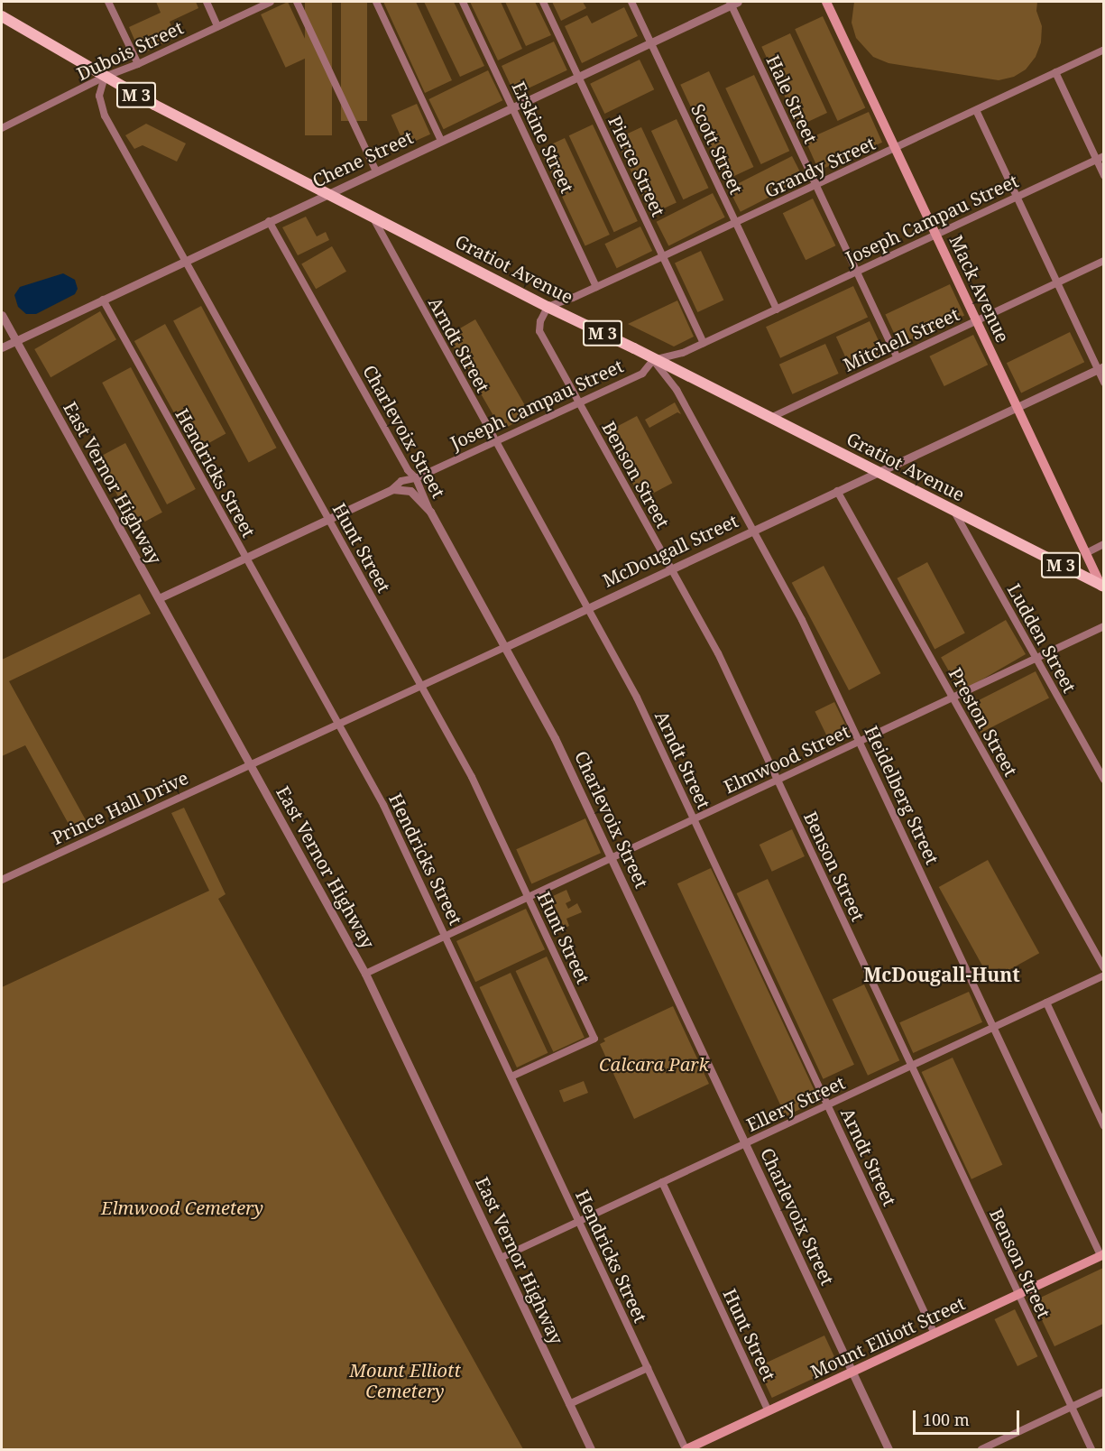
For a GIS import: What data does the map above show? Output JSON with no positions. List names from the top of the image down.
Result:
{
  "streets": {
    "main road": [
      "M 3",
      "Gratiot Avenue",
      "Mack Avenue",
      "Mount Elliott Street"
    ],
    "street": [
      "Dubois Street",
      "Hale Street",
      "Erskine Street",
      "Scott Street",
      "Chene Street",
      "Pierce Street",
      "Grandy Street",
      "Joseph Campau Street",
      "Mitchell Street",
      "Arndt Street",
      "Charlevoix Street",
      "Hendricks Street",
      "Benson Street",
      "East Vernor Highway",
      "Hunt Street",
      "McDougall Street",
      "Ludden Street",
      "Preston Street",
      "Elmwood Street",
      "Heidelberg Street",
      "Prince Hall Drive",
      "Ellery Street"
    ]
  },
  "crossings": [
    ["Dubois Street", "Gratiot Avenue"],
    ["Dubois Street", "Hunt Street"],
    ["Hale Street", "Chene Street"],
    ["Hale Street", "Grandy Street"],
    ["Hale Street", "Joseph Campau Street"],
    ["Hale Street", "Mitchell Street"],
    ["Erskine Street", "Chene Street"],
    ["Erskine Street", "Grandy Street"],
    ["Scott Street", "Chene Street"],
    ["Scott Street", "Grandy Street"],
    ["Scott Street", "Joseph Campau Street"],
    ["Chene Street", "Pierce Street"],
    ["Chene Street", "Gratiot Avenue"],
    ["Chene Street", "Charlevoix Street"],
    ["Chene Street", "Hendricks Street"],
    ["Chene Street", "East Vernor Highway"],
    ["Chene Street", "Hunt Street"],
    ["Pierce Street", "Grandy Street"],
    ["Pierce Street", "Joseph Campau Street"],
    ["Grandy Street", "Gratiot Avenue"],
    ["Grandy Street", "Mack Avenue"],
    ["Grandy Street", "Benson Street"],
    ["Joseph Campau Street", "Gratiot Avenue"],
    ["Joseph Campau Street", "Mack Avenue"],
    ["Joseph Campau Street", "Arndt Street"],
    ["Joseph Campau Street", "Charlevoix Street"],
    ["Joseph Campau Street", "Hendricks Street"],
    ["Joseph Campau Street", "Benson Street"],
    ["Joseph Campau Street", "East Vernor Highway"],
    ["Joseph Campau Street", "Hunt Street"],
    ["Joseph Campau Street", "Heidelberg Street"],
    ["Gratiot Avenue", "Mack Avenue"],
    ["Gratiot Avenue", "Mitchell Street"],
    ["Gratiot Avenue", "Arndt Street"],
    ["Gratiot Avenue", "Benson Street"],
    ["Gratiot Avenue", "Hunt Street"],
    ["Gratiot Avenue", "McDougall Street"],
    ["Gratiot Avenue", "Ludden Street"],
    ["Gratiot Avenue", "Heidelberg Street"],
    ["Mack Avenue", "Mitchell Street"],
    ["Mack Avenue", "McDougall Street"],
    ["Arndt Street", "McDougall Street"],
    ["Arndt Street", "Elmwood Street"],
    ["Arndt Street", "Ellery Street"],
    ["Arndt Street", "Mount Elliott Street"],
    ["Charlevoix Street", "McDougall Street"],
    ["Charlevoix Street", "Elmwood Street"],
    ["Charlevoix Street", "Ellery Street"],
    ["Charlevoix Street", "Mount Elliott Street"],
    ["Hendricks Street", "Hunt Street"],
    ["Hendricks Street", "McDougall Street"],
    ["Hendricks Street", "Elmwood Street"],
    ["Hendricks Street", "Ellery Street"],
    ["Hendricks Street", "Mount Elliott Street"],
    ["Benson Street", "McDougall Street"],
    ["Benson Street", "Elmwood Street"],
    ["Benson Street", "Ellery Street"],
    ["Benson Street", "Mount Elliott Street"],
    ["East Vernor Highway", "McDougall Street"],
    ["East Vernor Highway", "Elmwood Street"],
    ["East Vernor Highway", "Prince Hall Drive"],
    ["East Vernor Highway", "Ellery Street"],
    ["Hunt Street", "McDougall Street"],
    ["Hunt Street", "Elmwood Street"],
    ["Hunt Street", "Ellery Street"],
    ["Hunt Street", "Mount Elliott Street"],
    ["McDougall Street", "Preston Street"],
    ["McDougall Street", "Heidelberg Street"],
    ["McDougall Street", "Prince Hall Drive"],
    ["Ludden Street", "Elmwood Street"],
    ["Preston Street", "Elmwood Street"],
    ["Elmwood Street", "Heidelberg Street"],
    ["Heidelberg Street", "Ellery Street"],
    ["Heidelberg Street", "Mount Elliott Street"]
  ],
  "districts": ["McDougall-Hunt"],
  "parks": ["Calcara Park", "Elmwood Cemetery", "Mount Elliott Cemetery"],
  "scale_bar": "100 m"
}
